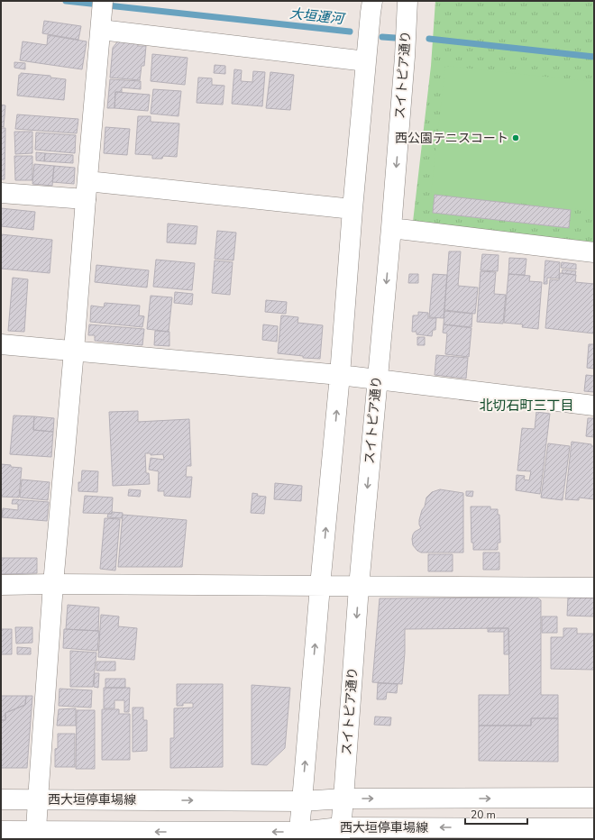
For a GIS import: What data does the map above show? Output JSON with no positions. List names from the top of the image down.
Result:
{
  "streets": {
    "street": ["スイトピア通り", "西大垣停車場線"]
  },
  "crossings": [
    ["スイトピア通り", "西大垣停車場線"]
  ],
  "districts": ["北切石町三丁目"],
  "water": ["大垣運河"],
  "places": ["西公園テニスコート"],
  "scale_bar": "20 m"
}
